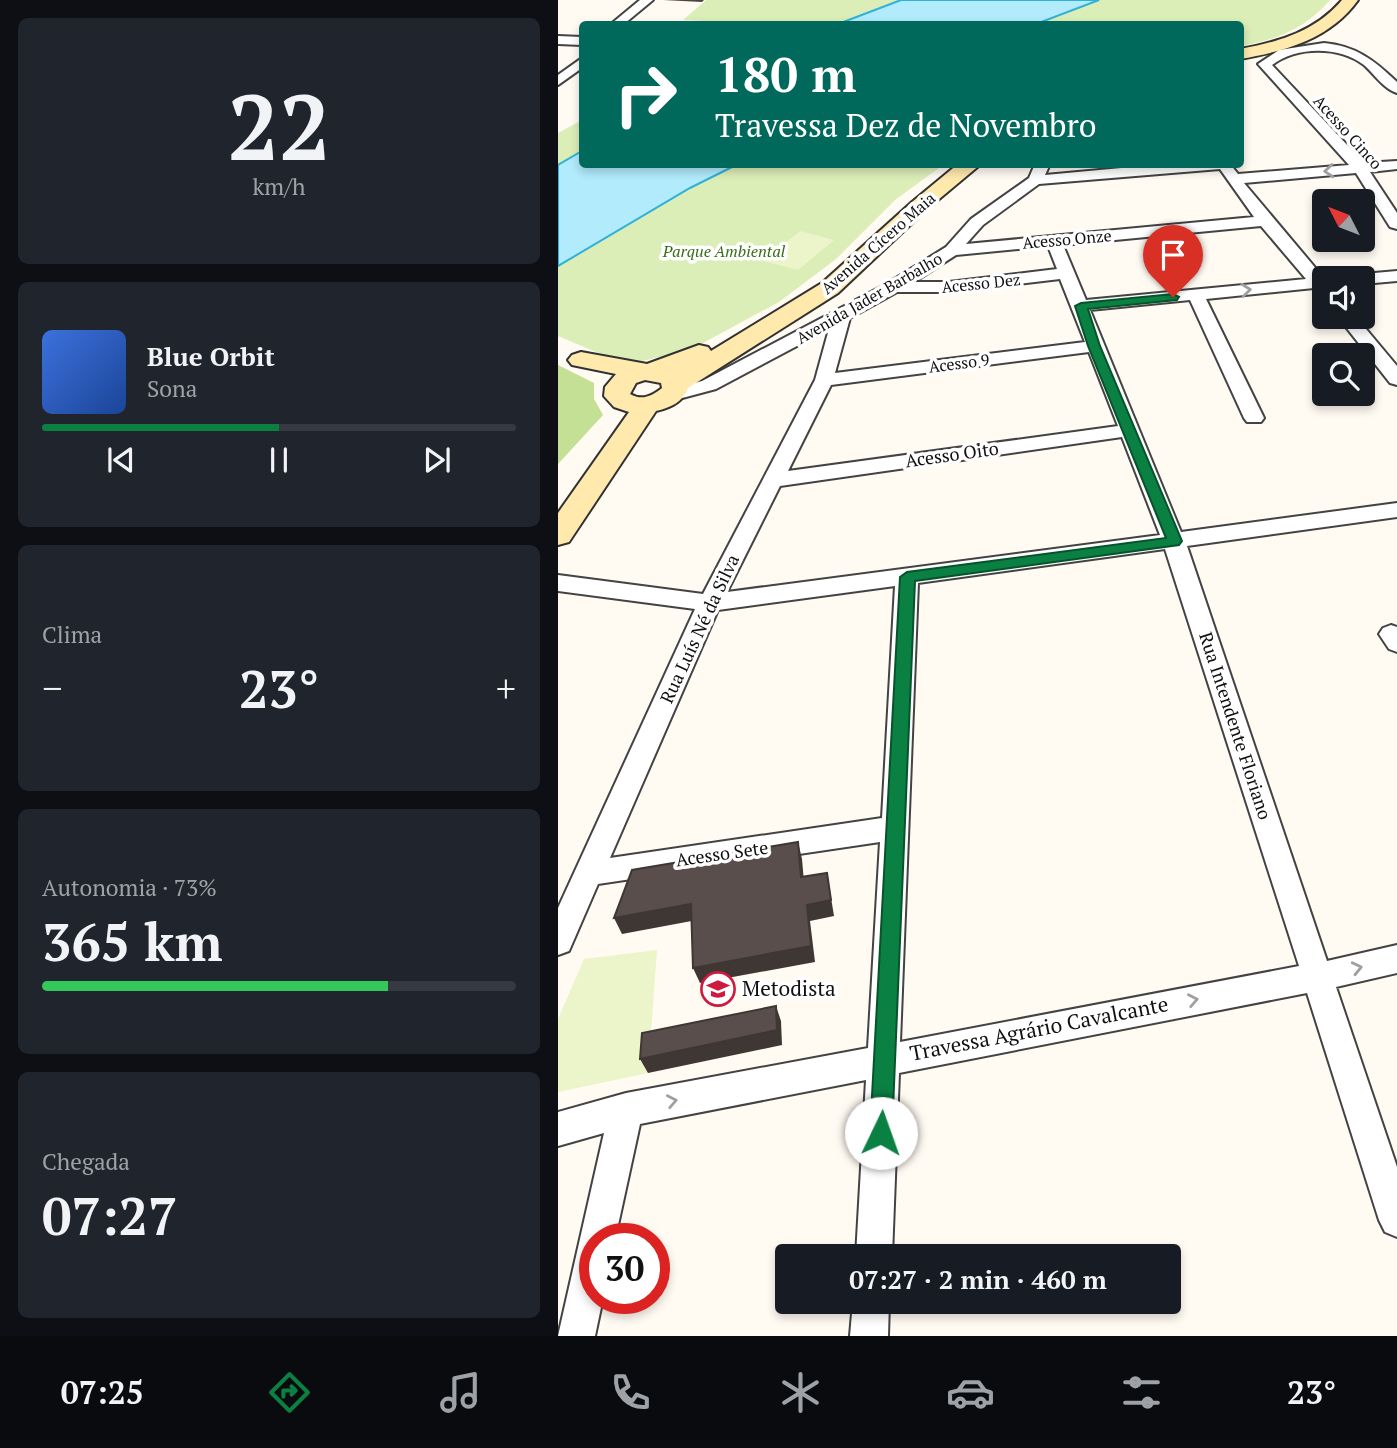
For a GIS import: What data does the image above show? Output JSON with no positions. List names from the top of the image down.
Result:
{
  "streets": {
    "main road": ["Avenida Cícero Maia"],
    "street": [
      "Acesso Cinco",
      "Acesso Onze",
      "Acesso Dez",
      "Avenida Jader Barbalho",
      "Acesso 9",
      "Acesso Oito",
      "Rua Luís Né da Silva",
      "Rua Intendente Floriano",
      "Acesso Sete",
      "Travessa Agrário Cavalcante"
    ]
  },
  "crossings": [
    ["Acesso Onze", "Avenida Jader Barbalho"],
    ["Acesso Onze", "Rua Intendente Floriano"],
    ["Avenida Cícero Maia", "Avenida Jader Barbalho"],
    ["Acesso Dez", "Avenida Jader Barbalho"],
    ["Acesso Dez", "Rua Intendente Floriano"],
    ["Avenida Jader Barbalho", "Rua Luís Né da Silva"],
    ["Acesso 9", "Rua Luís Né da Silva"],
    ["Acesso 9", "Rua Intendente Floriano"],
    ["Acesso Oito", "Rua Luís Né da Silva"],
    ["Acesso Oito", "Rua Intendente Floriano"],
    ["Rua Luís Né da Silva", "Acesso Sete"],
    ["Rua Intendente Floriano", "Travessa Agrário Cavalcante"]
  ],
  "one_way": ["Travessa Agrário Cavalcante"],
  "parks": ["Parque Ambiental"],
  "places": {
    "school or university": ["Metodista"]
  },
  "north": "top left",
  "page": {
    "tile": [
      ["22", "km/h"],
      "Clima",
      ["Autonomia · 73%", "365 km"],
      ["Chegada", "07:27"]
    ],
    "turn": ["180 m", "Travessa Dez de Novembro"],
    "song": ["Blue Orbit", "Sona"],
    "heat": ["−", "23°", "+"],
    "limit": "30",
    "trip": "07:27 · 2 min · 460 m",
    "tabs": ["07:25", "23°"]
  }
}
